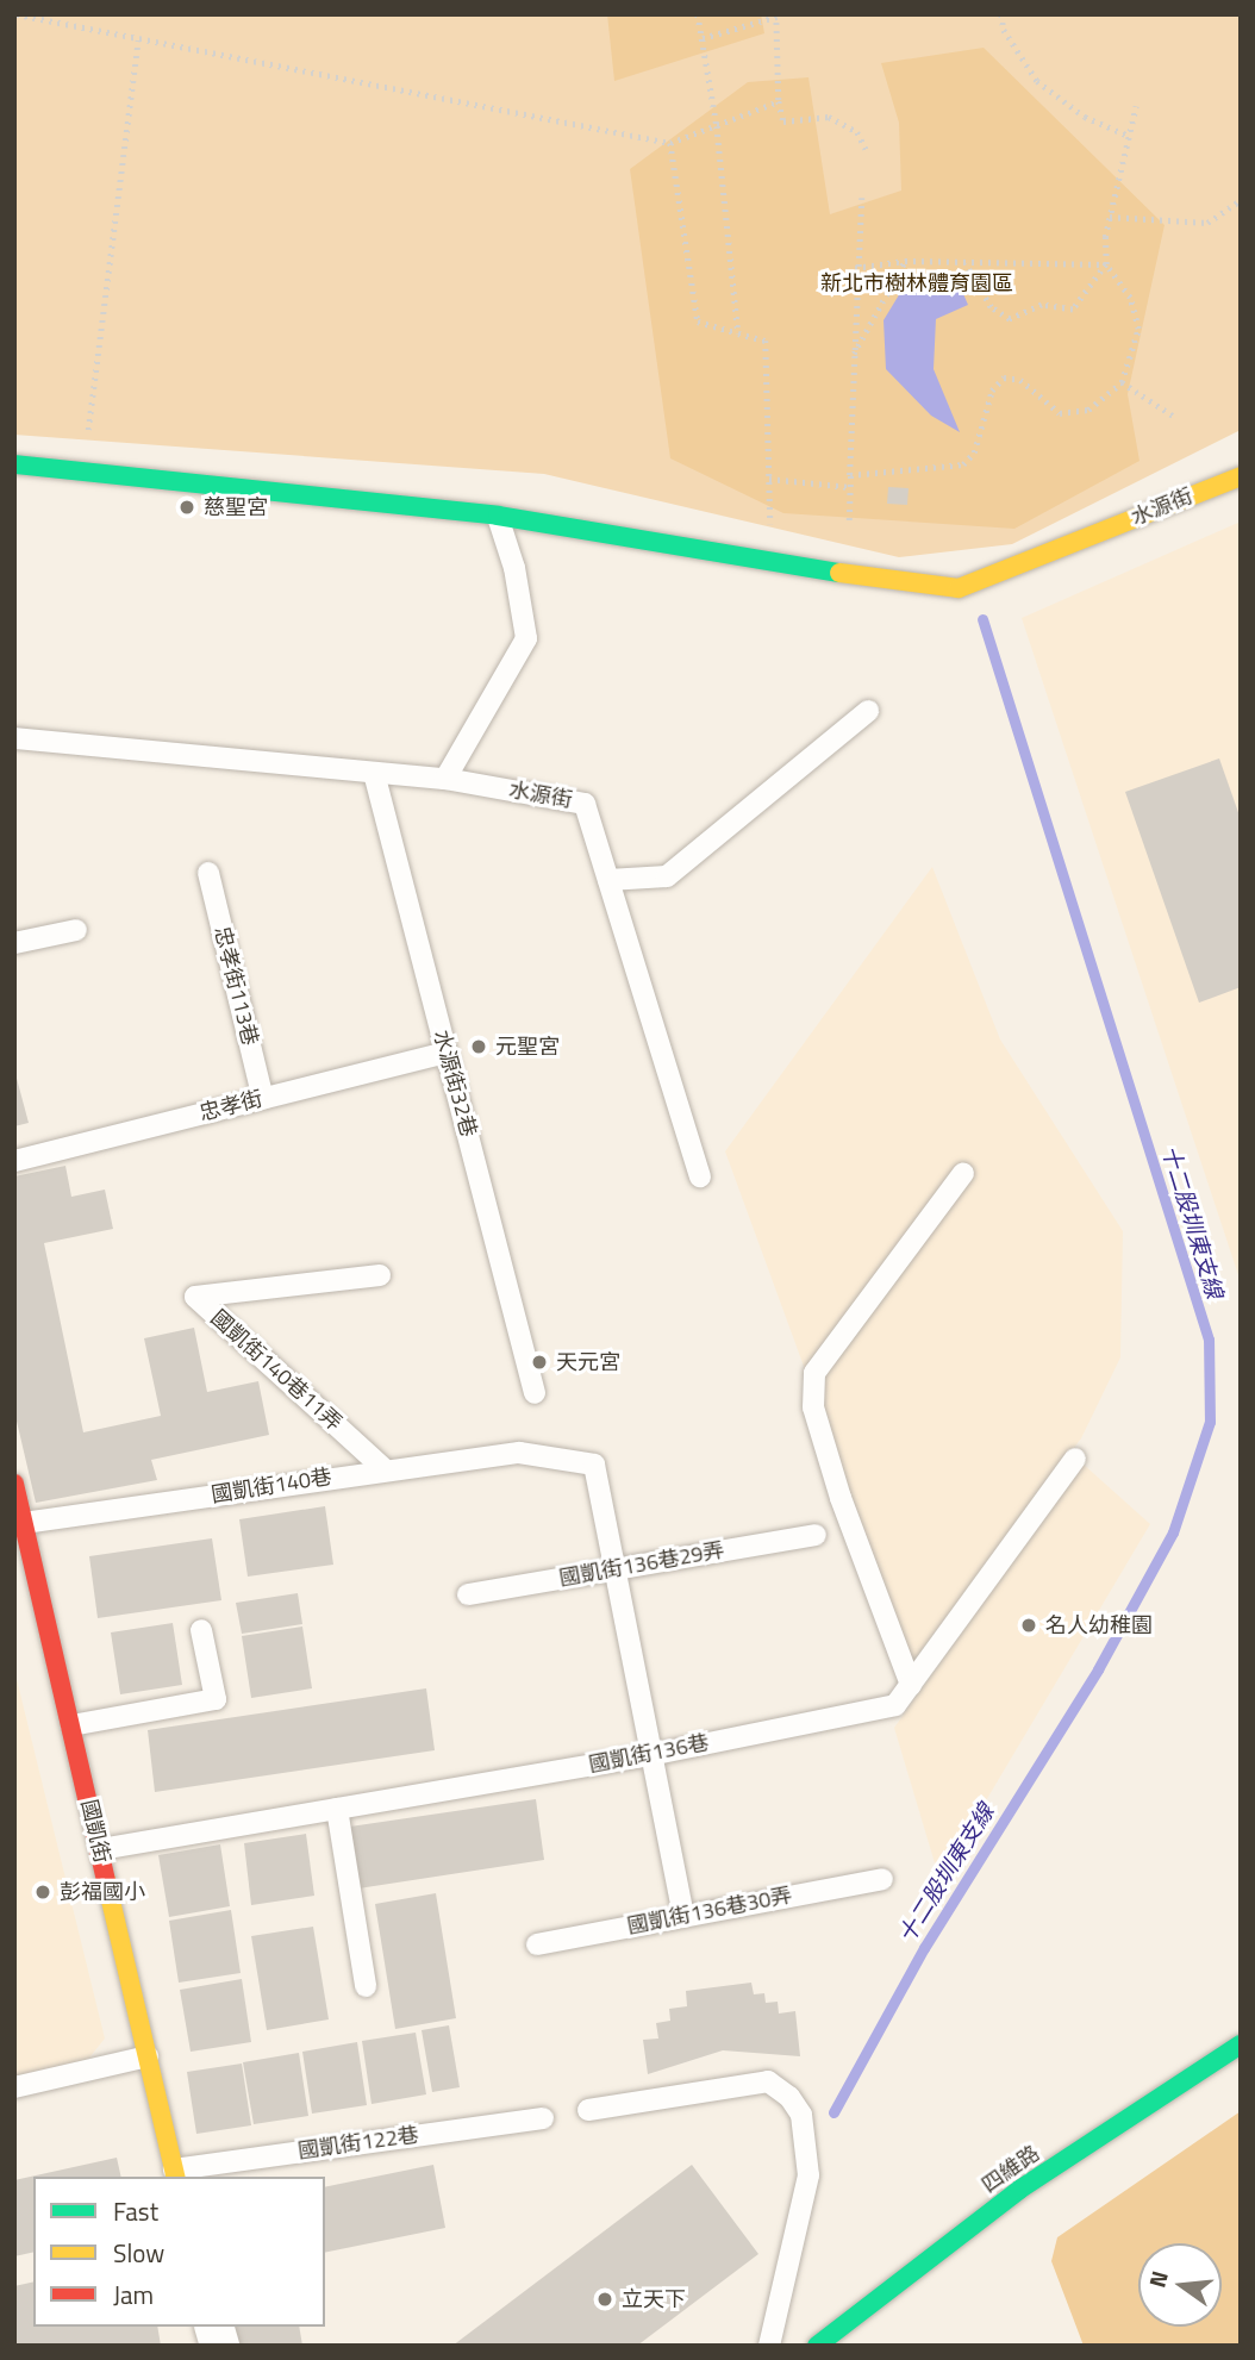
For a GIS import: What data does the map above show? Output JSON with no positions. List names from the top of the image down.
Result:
{
  "streets": {
    "street": ["水源街", "國凱街", "四維路"],
    "lane": [
      "忠孝街113巷",
      "水源街32巷",
      "忠孝街",
      "國凱街140巷11弄",
      "國凱街140巷",
      "國凱街136巷29弄",
      "國凱街136巷",
      "國凱街136巷30弄",
      "國凱街122巷"
    ]
  },
  "crossings": [
    ["忠孝街113巷", "忠孝街"],
    ["水源街32巷", "忠孝街"],
    ["國凱街140巷11弄", "國凱街140巷"],
    ["國凱街140巷", "國凱街136巷29弄"],
    ["國凱街140巷", "國凱街"],
    ["國凱街136巷", "國凱街"],
    ["國凱街", "國凱街122巷"]
  ],
  "water": ["十二股圳東支線"],
  "parks": ["新北市樹林體育園區"],
  "places": [
    "慈聖宮",
    "元聖宮",
    "天元宮",
    "名人幼稚園",
    "彭福國小",
    "立天下"
  ],
  "legend": ["Fast", "Slow", "Jam"],
  "north": "left"
}
